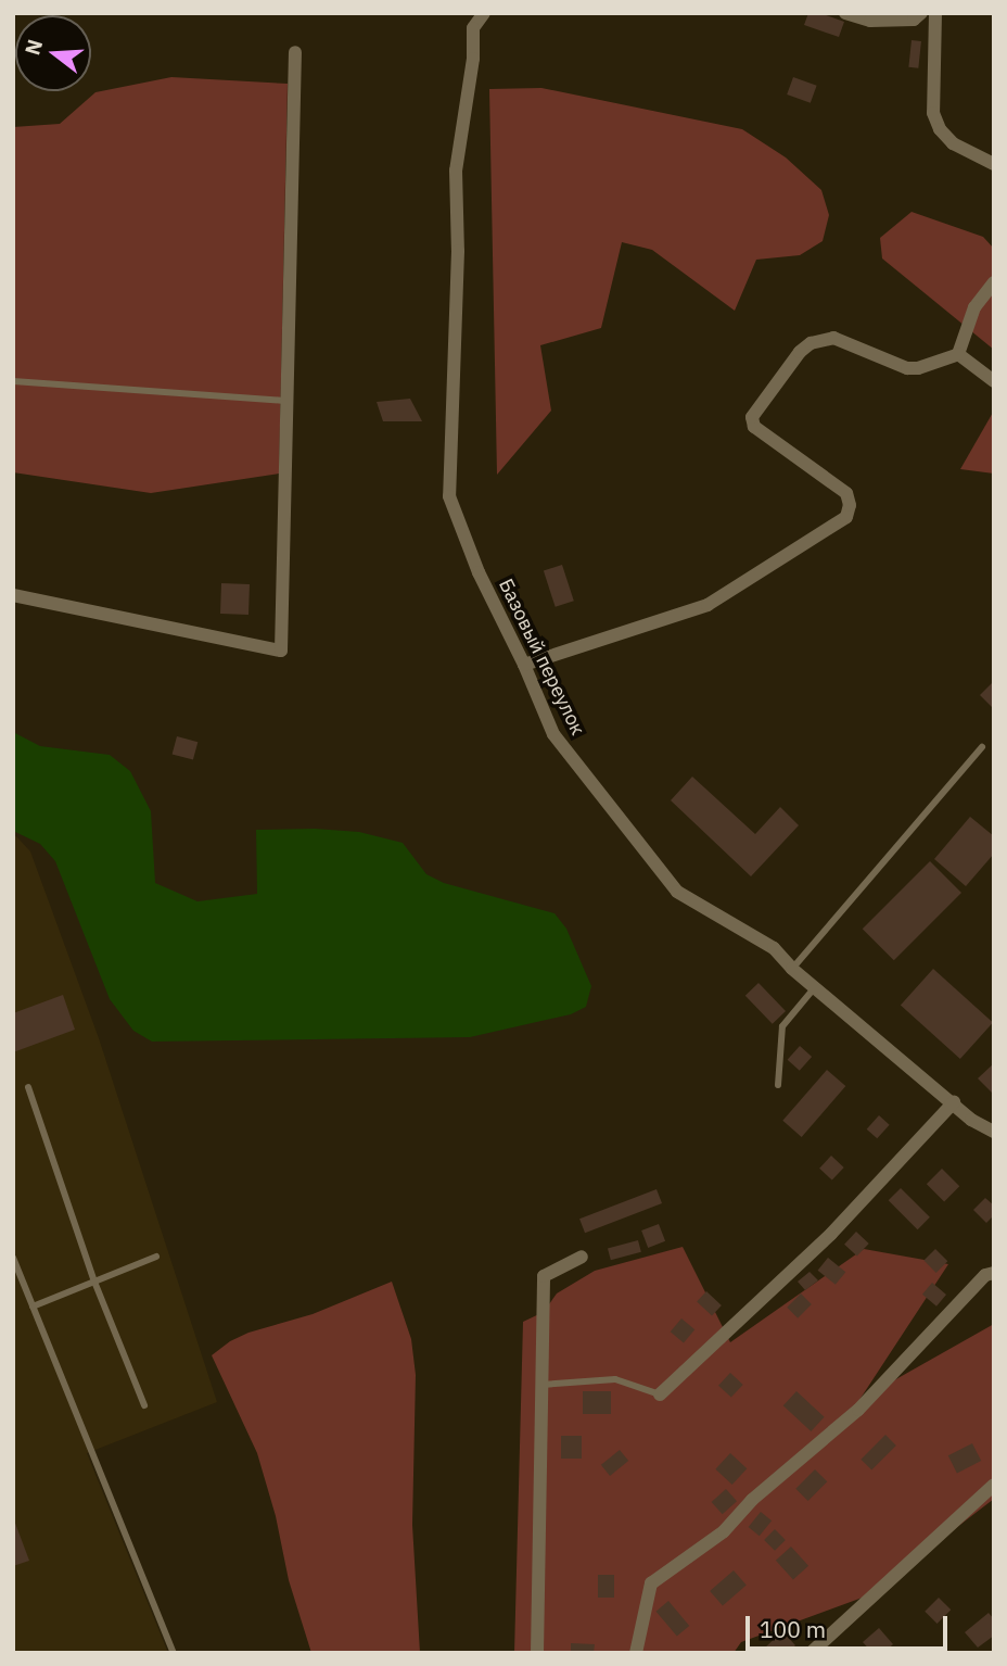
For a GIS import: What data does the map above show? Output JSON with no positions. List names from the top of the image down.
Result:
{
  "streets": {
    "street": ["Базовый переулок"]
  },
  "scale_bar": "100 m",
  "north": "left"
}
